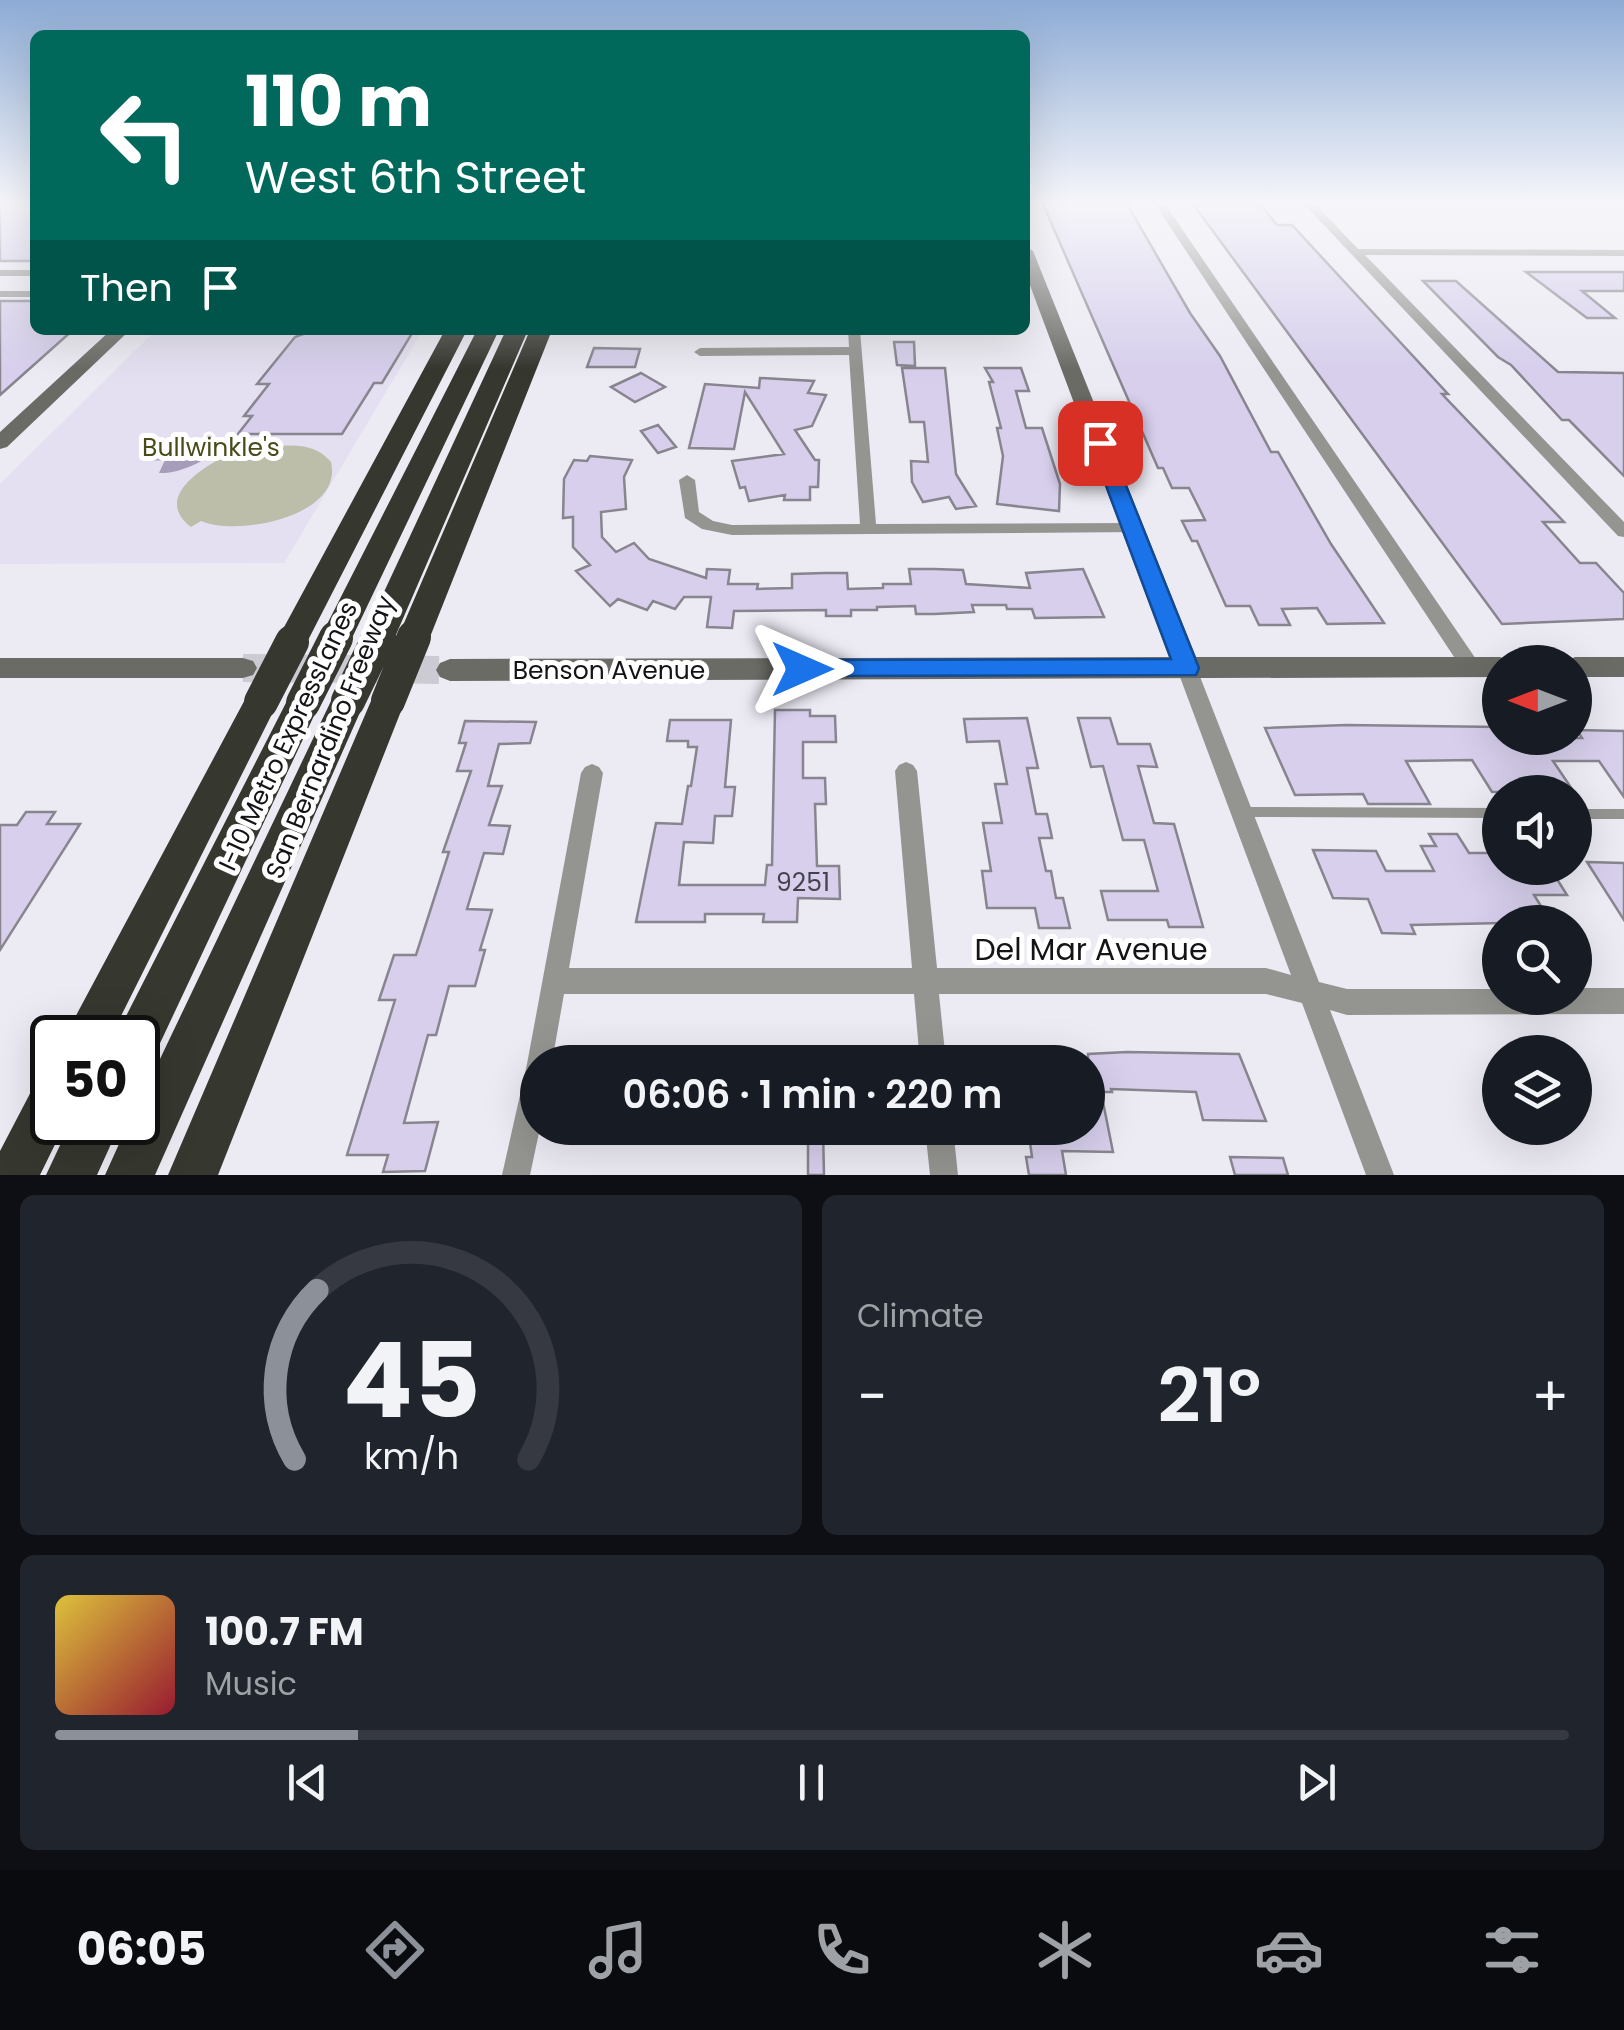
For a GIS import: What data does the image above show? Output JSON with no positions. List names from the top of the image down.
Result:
{
  "streets": {
    "highway": ["I-10 Metro ExpressLanes", "San Bernardino Freeway"],
    "main road": ["Benson Avenue"],
    "street": ["Del Mar Avenue"]
  },
  "crossings": [
    ["I-10 Metro ExpressLanes", "San Bernardino Freeway"]
  ],
  "parks": ["Bullwinkle's"],
  "house_numbers": ["9251"],
  "north": "left",
  "page": {
    "turn": ["110 m", "West 6th Street"],
    "then": "Then",
    "limit": "50",
    "trip": "06:06 · 1 min · 220 m",
    "tile": "Climate",
    "heat": ["−", "21°", "+"],
    "song": ["100.7 FM", "Music"],
    "tabs": "06:05",
    "gauge": ["45", "km/h"]
  }
}
